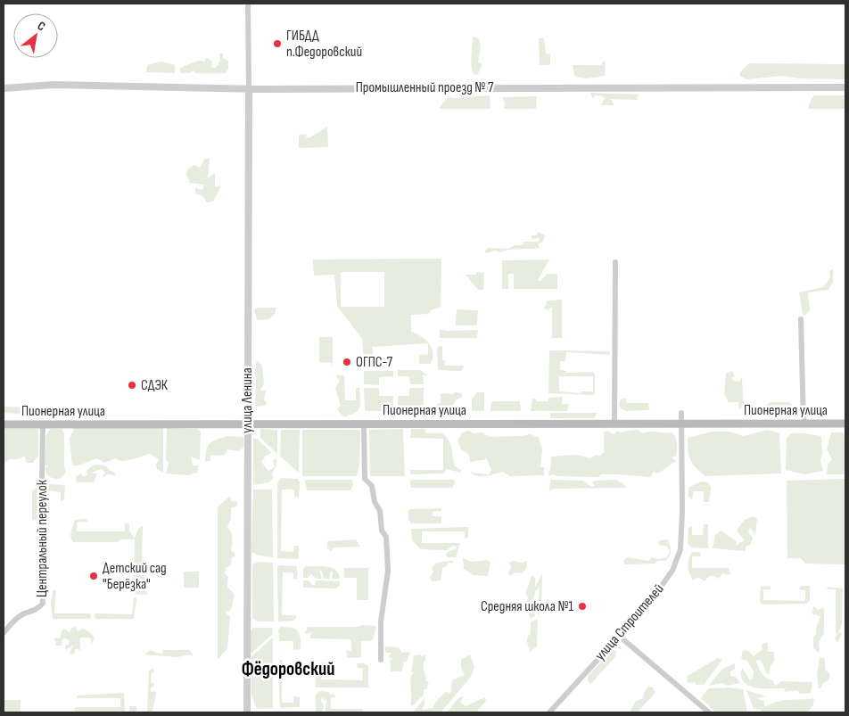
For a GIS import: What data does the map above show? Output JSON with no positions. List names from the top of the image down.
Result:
{
  "streets": {
    "main road": ["Пионерная улица"],
    "street": [
      "Промышленный проезд № 7",
      "улица Ленина",
      "Центральный переулок",
      "улица Строителей"
    ]
  },
  "crossings": [
    ["Промышленный проезд № 7", "улица Ленина"],
    ["улица Ленина", "Пионерная улица"],
    ["Пионерная улица", "Центральный переулок"],
    ["Пионерная улица", "улица Строителей"]
  ],
  "districts": ["Фёдоровский"],
  "places": [
    "ГИБДД п.Федоровский",
    "ОГПС-7",
    "СДЭК",
    "Детский сад \"Берёзка\"",
    "Средняя школа №1"
  ],
  "north": "top right"
}
